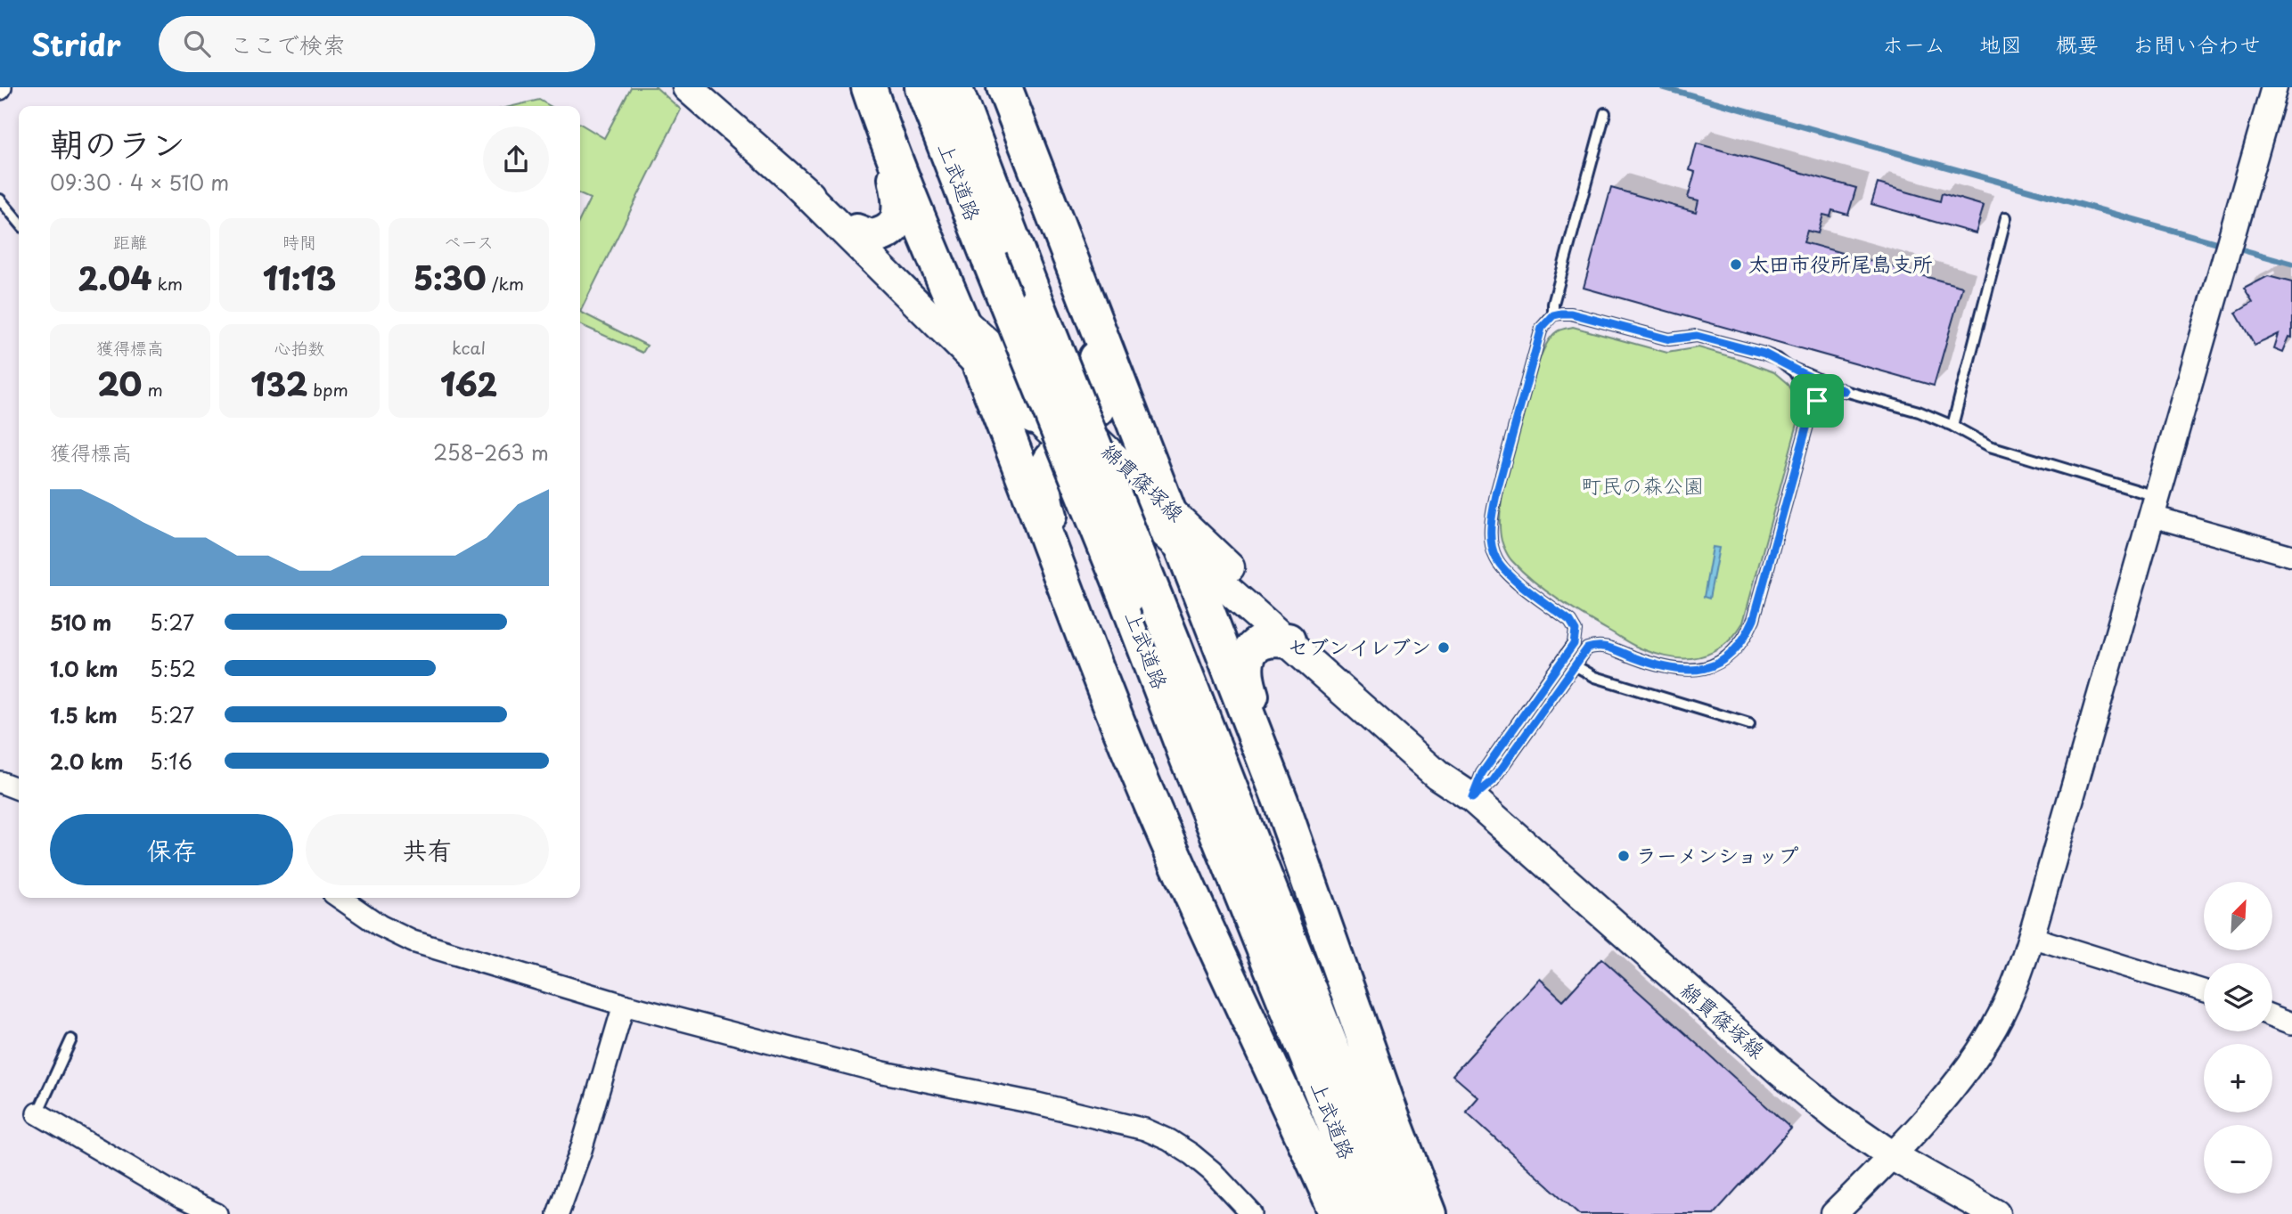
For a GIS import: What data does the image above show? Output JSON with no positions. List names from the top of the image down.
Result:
{
  "streets": {
    "highway": ["上武道路"],
    "main road": ["綿貫篠塚線"]
  },
  "parks": ["町民の森公園"],
  "places": ["太田市役所尾島支所", "セブンイレブン", "ラーメンショップ"],
  "north": "top right",
  "page": {
    "header": "Stridr",
    "search": "ここで検索",
    "nav": [
      "ホーム",
      "地図",
      "概要",
      "お問い合わせ"
    ],
    "heading": ["朝のラン", "09:30 · 4 × 510 m"],
    "stats": [
      ["距離", "2.04 km"],
      ["時間", "11:13"],
      ["ペース", "5:30 /km"],
      ["獲得標高", "20 m"],
      ["心拍数", "132 bpm"],
      ["kcal", "162"]
    ],
    "chart": ["獲得標高", "258–263 m"],
    "list": [
      {
        "name": "510 m",
        "note": "5:27"
      },
      {
        "name": "1.0 km",
        "note": "5:52"
      },
      {
        "name": "1.5 km",
        "note": "5:27"
      },
      {
        "name": "2.0 km",
        "note": "5:16"
      }
    ],
    "buttons": ["保存", "共有"],
    "map_buttons": ["+", "−"]
  }
}
